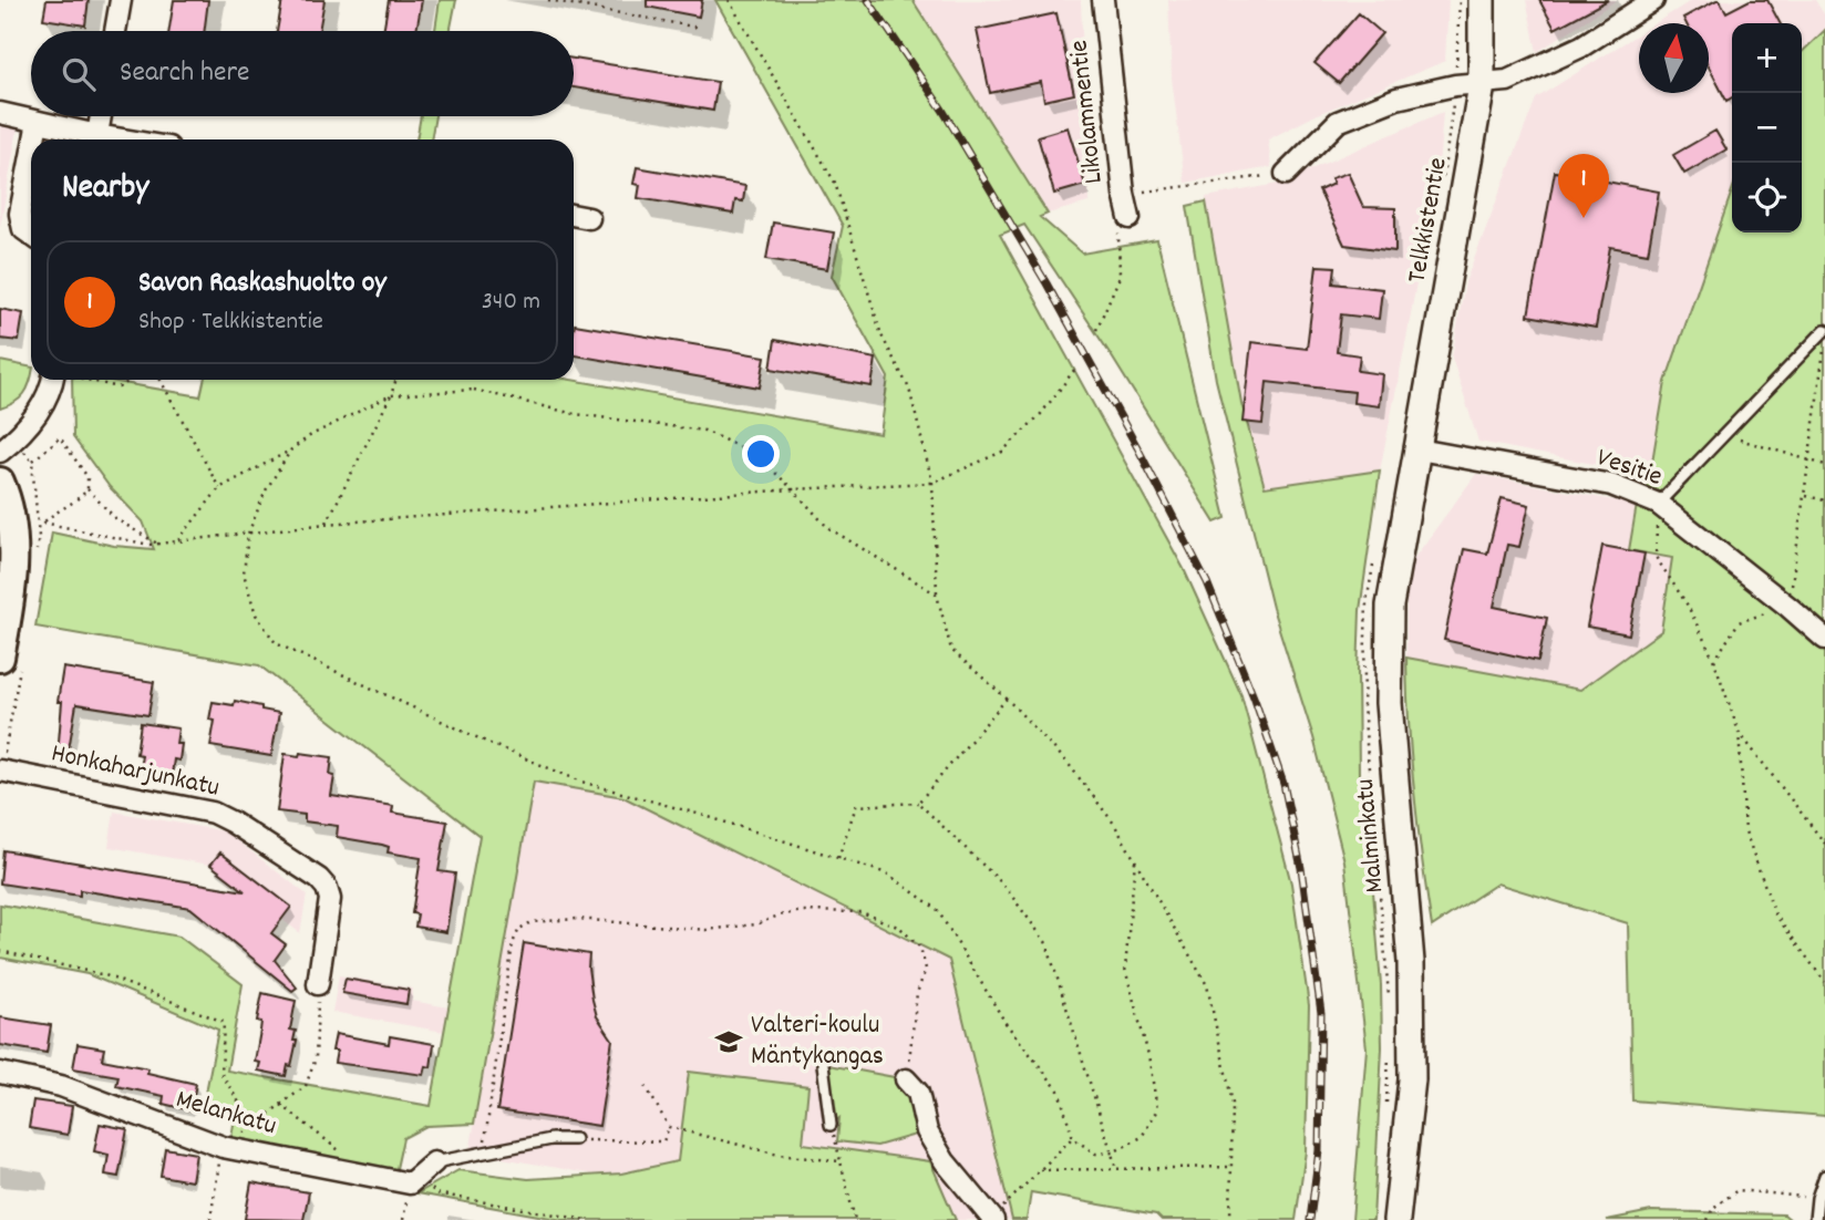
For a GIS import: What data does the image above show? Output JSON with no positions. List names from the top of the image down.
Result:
{
  "streets": {
    "street": [
      "Likolammentie",
      "Telkkistentie",
      "Vesitie",
      "Honkaharjunkatu",
      "Malminkatu",
      "Melankatu"
    ]
  },
  "crossings": [
    ["Telkkistentie", "Vesitie"],
    ["Telkkistentie", "Malminkatu"],
    ["Vesitie", "Malminkatu"]
  ],
  "places": {
    "school or university": ["Valteri-koulu Mäntykangas"]
  },
  "north": "top",
  "page": {
    "map_buttons": ["+", "−"],
    "search": "Search here",
    "heading": "Nearby",
    "pins": "1",
    "list": [
      {
        "mark": "1",
        "name": "Savon Raskashuolto oy",
        "note": "Shop · Telkkistentie",
        "value": "340 m"
      }
    ]
  }
}
